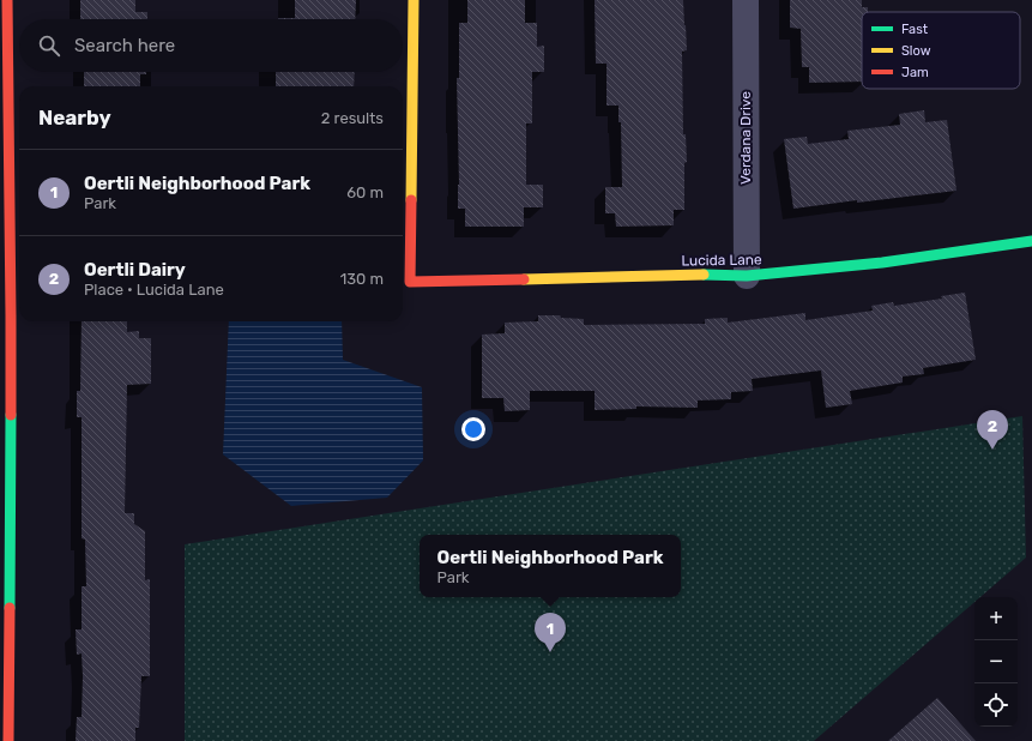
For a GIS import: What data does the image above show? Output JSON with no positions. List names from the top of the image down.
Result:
{
  "streets": {
    "street": ["Verdana Drive", "Lucida Lane"]
  },
  "crossings": [
    ["Verdana Drive", "Lucida Lane"]
  ],
  "legend": ["Fast", "Slow", "Jam"],
  "page": {
    "search": "Search here",
    "heading": ["Nearby", "2 results"],
    "list": [
      {
        "mark": "1",
        "name": "Oertli Neighborhood Park",
        "note": "Park",
        "value": "60 m"
      },
      {
        "mark": "2",
        "name": "Oertli Dairy",
        "note": "Place · Lucida Lane",
        "value": "130 m"
      }
    ],
    "pins": ["2", "1"],
    "popup": ["Oertli Neighborhood Park", "Park"],
    "map_buttons": ["+", "−"]
  }
}
